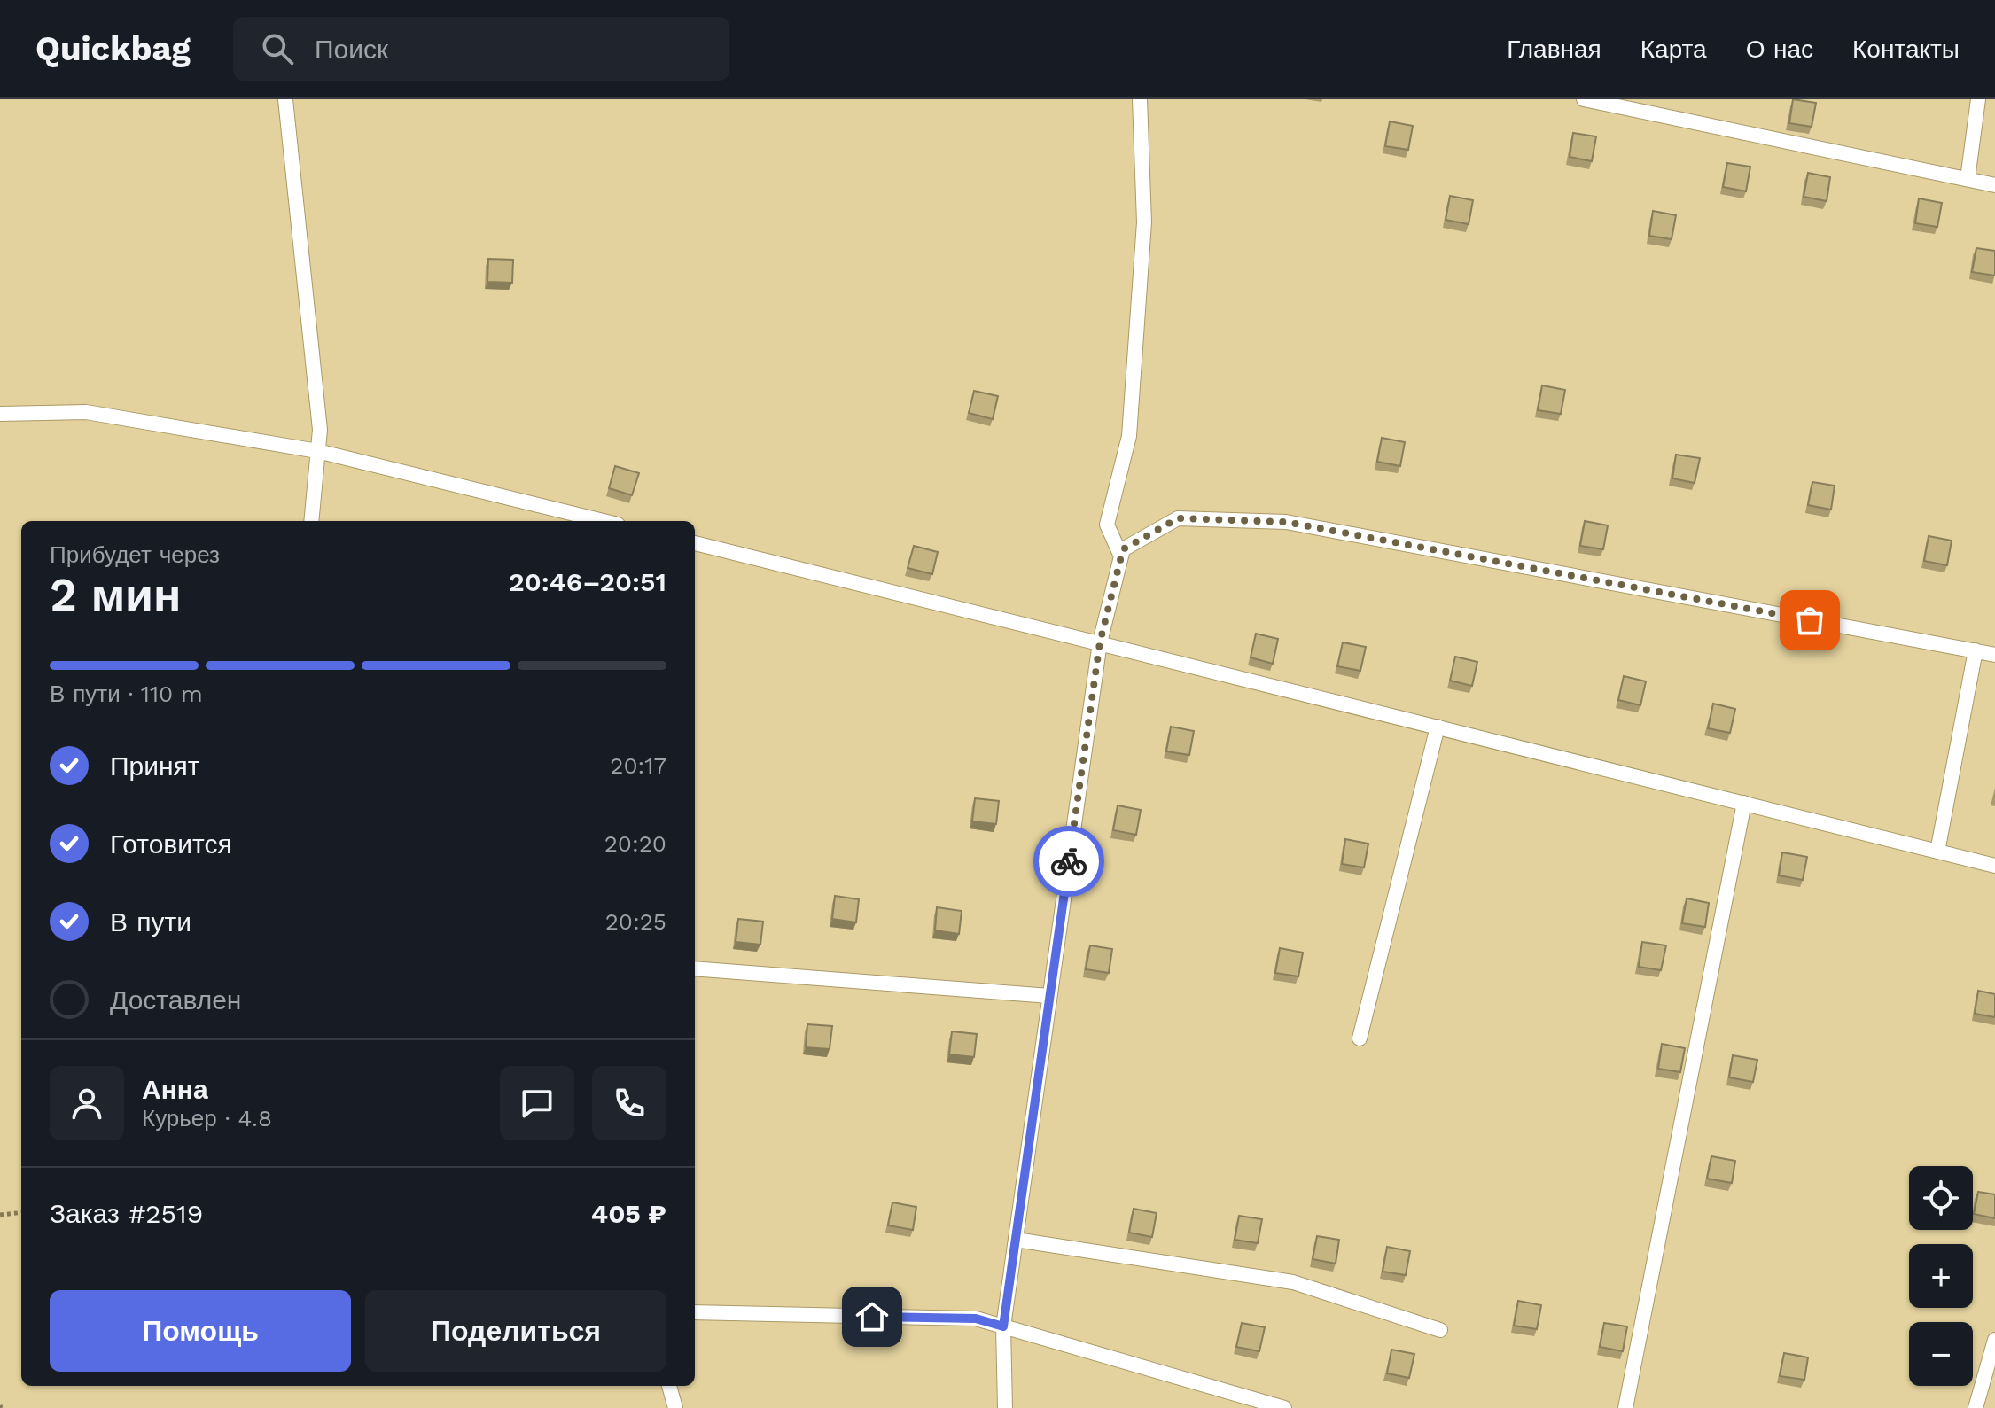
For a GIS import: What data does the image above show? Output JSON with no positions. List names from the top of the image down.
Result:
{
  "page": {
    "header": "Quickbag",
    "search": "Поиск",
    "nav": [
      "Главная",
      "Карта",
      "О нас",
      "Контакты"
    ],
    "heading": ["2 мин", "Прибудет через", "20:46–20:51"],
    "panel": [
      "Анна",
      "Курьер · 4.8",
      "Заказ #2519",
      "405 ₽"
    ],
    "bar": "В пути · 110 m",
    "list": [
      ["Принят", "20:17"],
      ["Готовится", "20:20"],
      ["В пути", "20:25"],
      "Доставлен"
    ],
    "map_buttons": ["+", "−"],
    "buttons": ["Помощь", "Поделиться"]
  }
}
